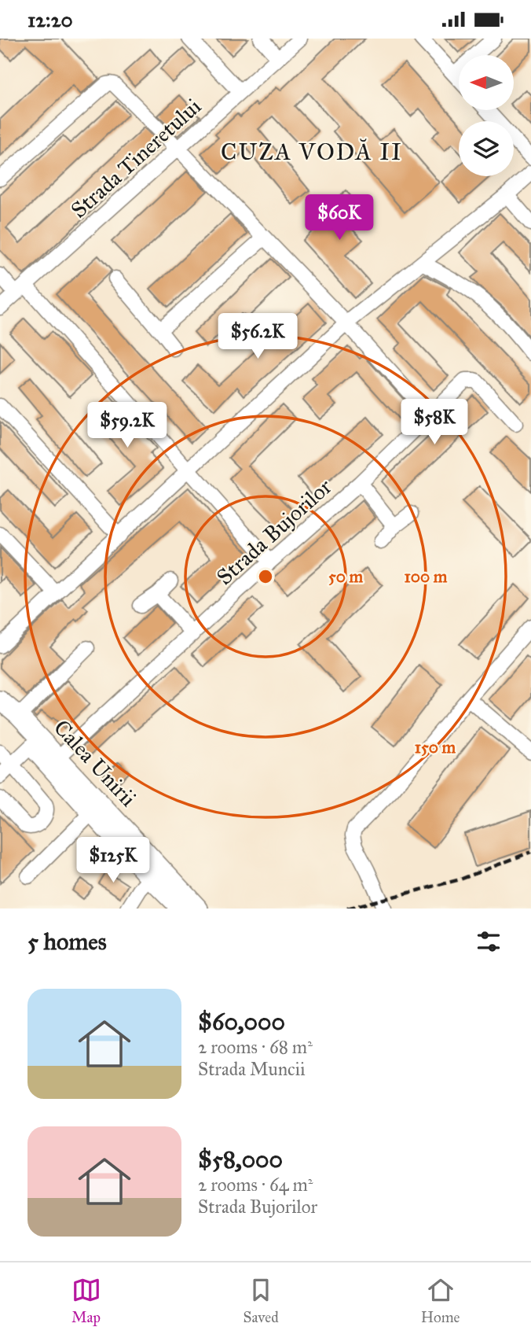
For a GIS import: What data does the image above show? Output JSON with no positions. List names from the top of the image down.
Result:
{
  "streets": {
    "main road": ["Calea Unirii"],
    "street": ["Strada Tineretului", "Strada Bujorilor"]
  },
  "crossings": [
    ["Strada Bujorilor", "Calea Unirii"]
  ],
  "districts": ["CUZA VODĂ II"],
  "north": "left",
  "page": {
    "status": "12:20",
    "price": [
      "$60K",
      "$56.2K",
      "$58K",
      "$59.2K",
      "$125K"
    ],
    "heading": "5 homes",
    "list": [
      {
        "name": "$60,000",
        "note": "2 rooms · 68 m² · Strada Muncii"
      },
      {
        "name": "$58,000",
        "note": "2 rooms · 64 m² · Strada Bujorilor"
      }
    ],
    "tabs": ["Map", "Saved", "Home"]
  },
  "rings": ["50 m", "100 m", "150 m"]
}
